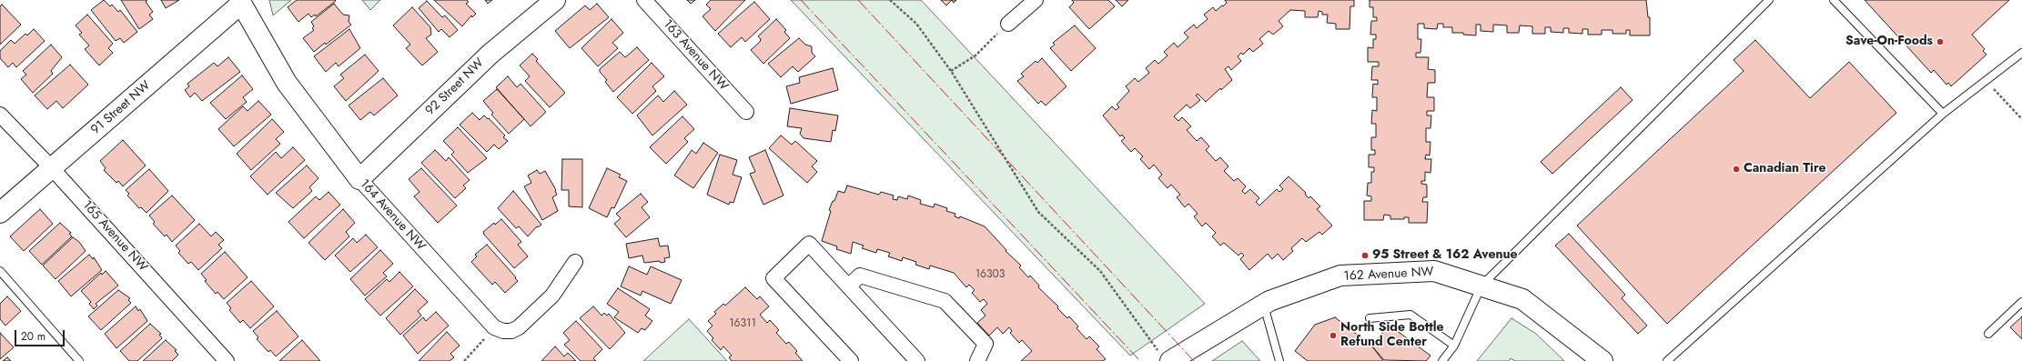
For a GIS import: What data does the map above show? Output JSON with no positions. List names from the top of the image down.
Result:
{
  "streets": {
    "street": [
      "163 Avenue NW",
      "92 Street NW",
      "91 Street NW",
      "164 Avenue NW",
      "165 Avenue NW",
      "162 Avenue NW"
    ]
  },
  "crossings": [
    ["92 Street NW", "164 Avenue NW"],
    ["91 Street NW", "164 Avenue NW"],
    ["91 Street NW", "165 Avenue NW"]
  ],
  "places": [
    "Save-On-Foods",
    "Canadian Tire",
    "95 Street & 162 Avenue",
    "North Side Bottle Refund Center"
  ],
  "house_numbers": ["16303", "16311"],
  "scale_bar": "20 m"
}
